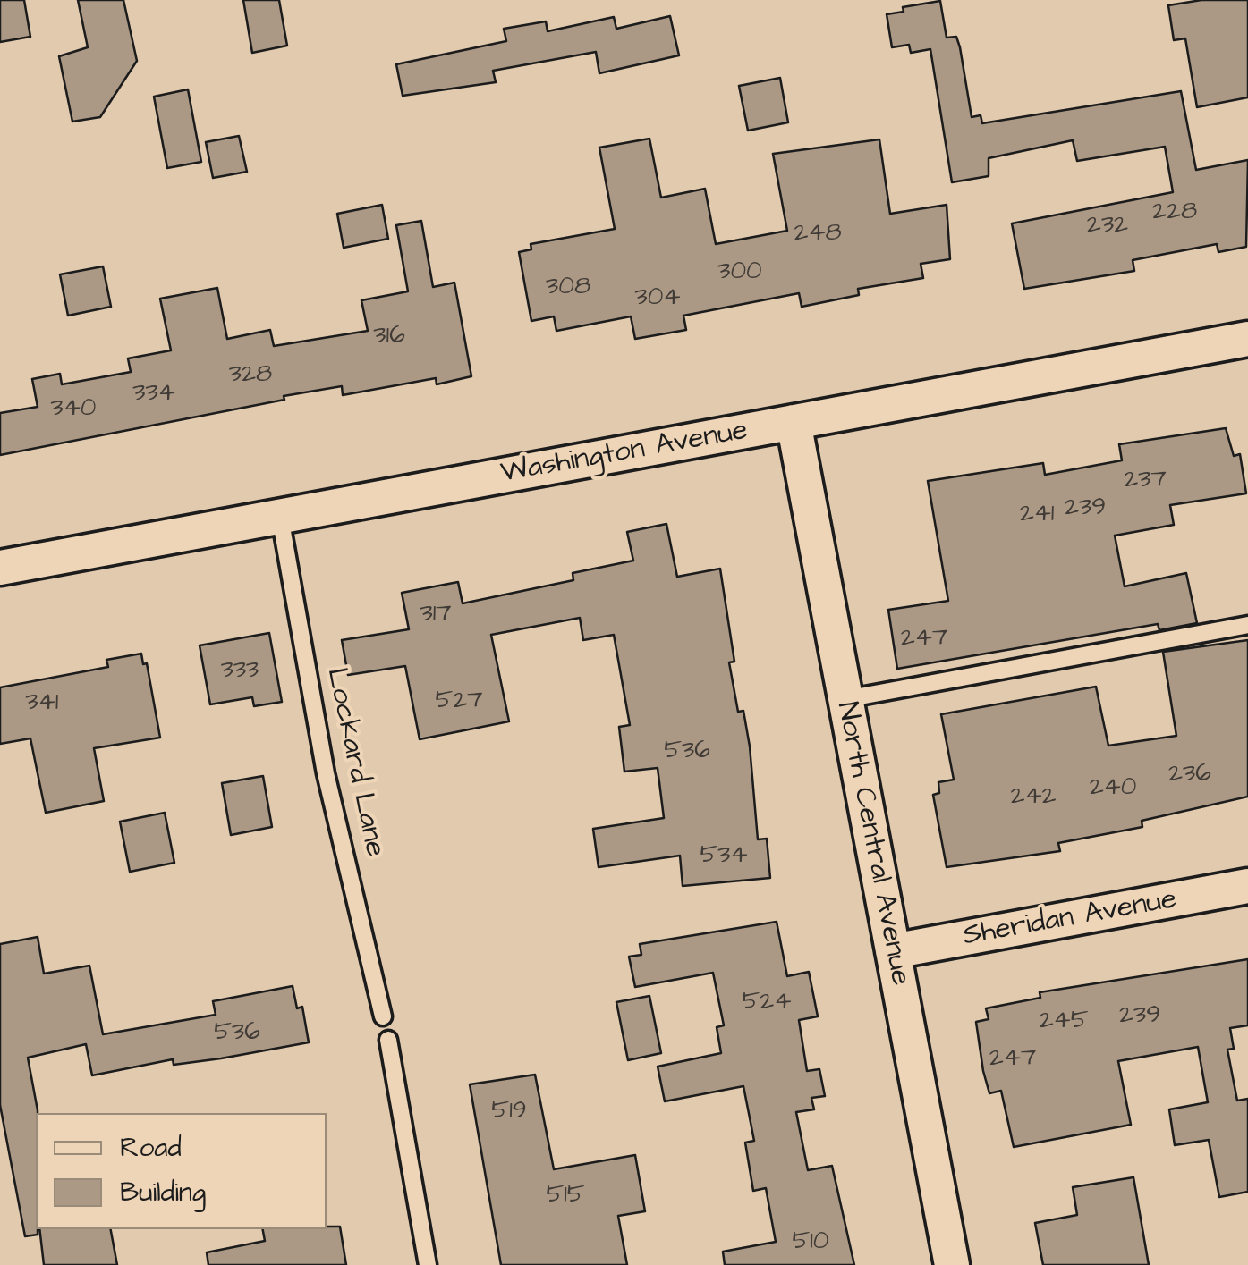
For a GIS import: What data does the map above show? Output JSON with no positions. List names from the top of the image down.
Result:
{
  "streets": {
    "street": ["Washington Avenue", "North Central Avenue", "Sheridan Avenue"],
    "lane": ["Lockard Lane"]
  },
  "crossings": [
    ["Washington Avenue", "Lockard Lane"],
    ["Washington Avenue", "North Central Avenue"],
    ["North Central Avenue", "Sheridan Avenue"]
  ],
  "house_numbers": [
    "228",
    "232",
    "248",
    "300",
    "308",
    "304",
    "316",
    "328",
    "334",
    "340",
    "237",
    "239",
    "241",
    "317",
    "247",
    "333",
    "527",
    "341",
    "536",
    "236",
    "240",
    "242",
    "534",
    "524",
    "239",
    "245",
    "536",
    "247",
    "519",
    "515",
    "510"
  ],
  "legend": ["Road", "Building"]
}
